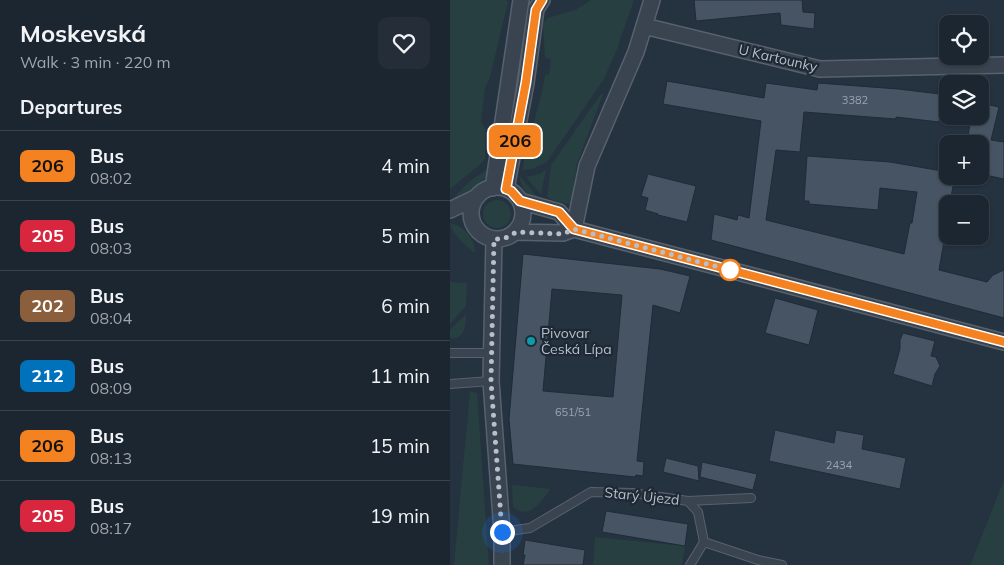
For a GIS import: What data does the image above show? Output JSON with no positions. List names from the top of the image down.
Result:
{
  "streets": {
    "street": ["U Kartounky"],
    "lane": ["Starý Újezd"]
  },
  "places": ["Pivovar Česká Lípa"],
  "lines": ["bus line 206"],
  "house_numbers": ["3382", "651/51", "2434"],
  "page": {
    "heading": [
      ["Moskevská", "Walk · 3 min · 220 m"],
      "Departures"
    ],
    "on_map": "206",
    "map_buttons": ["+", "−"],
    "list": [
      {
        "mark": "206",
        "name": "Bus",
        "note": "08:02",
        "value": "4 min"
      },
      {
        "mark": "205",
        "name": "Bus",
        "note": "08:03",
        "value": "5 min"
      },
      {
        "mark": "202",
        "name": "Bus",
        "note": "08:04",
        "value": "6 min"
      },
      {
        "mark": "212",
        "name": "Bus",
        "note": "08:09",
        "value": "11 min"
      },
      {
        "mark": "206",
        "name": "Bus",
        "note": "08:13",
        "value": "15 min"
      },
      {
        "mark": "205",
        "name": "Bus",
        "note": "08:17",
        "value": "19 min"
      }
    ]
  }
}
